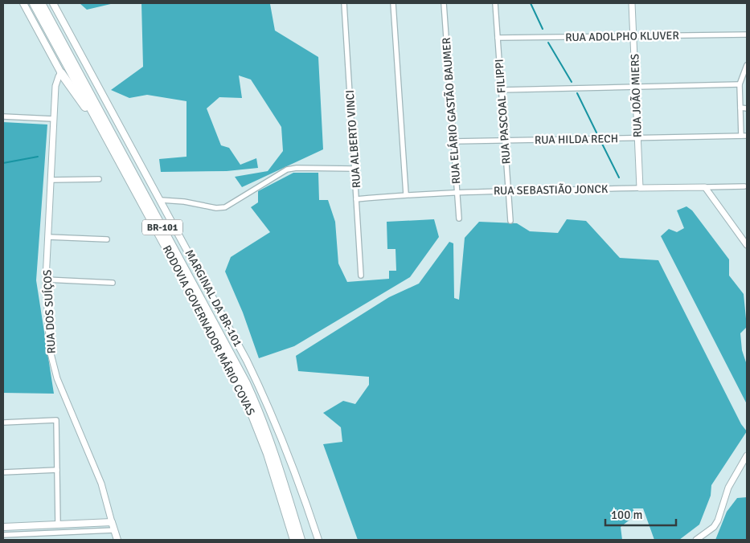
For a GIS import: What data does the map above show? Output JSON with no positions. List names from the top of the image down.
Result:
{
  "streets": {
    "highway": ["BR-101", "RODOVIA GOVERNADOR MÁRIO COVAS"],
    "main road": ["MARGINAL DA BR-101", "RUA DOS SUÍÇOS"],
    "street": [
      "RUA ADOLPHO KLUVER",
      "RUA JOÃO MIERS",
      "RUA ELÁRIO GASTÃO BAUMER",
      "RUA PASCOAL FILIPPI",
      "RUA ALBERTO VINCI",
      "RUA HILDA RECH",
      "RUA SEBASTIÃO JONCK"
    ]
  },
  "crossings": [
    ["RUA ADOLPHO KLUVER", "RUA JOÃO MIERS"],
    ["RUA ADOLPHO KLUVER", "RUA PASCOAL FILIPPI"],
    ["RUA JOÃO MIERS", "RUA HILDA RECH"],
    ["RUA JOÃO MIERS", "RUA SEBASTIÃO JONCK"],
    ["RUA ELÁRIO GASTÃO BAUMER", "RUA HILDA RECH"],
    ["RUA ELÁRIO GASTÃO BAUMER", "RUA SEBASTIÃO JONCK"],
    ["RUA PASCOAL FILIPPI", "RUA HILDA RECH"],
    ["RUA PASCOAL FILIPPI", "RUA SEBASTIÃO JONCK"],
    ["RUA ALBERTO VINCI", "RUA SEBASTIÃO JONCK"]
  ],
  "scale_bar": "100 m"
}
